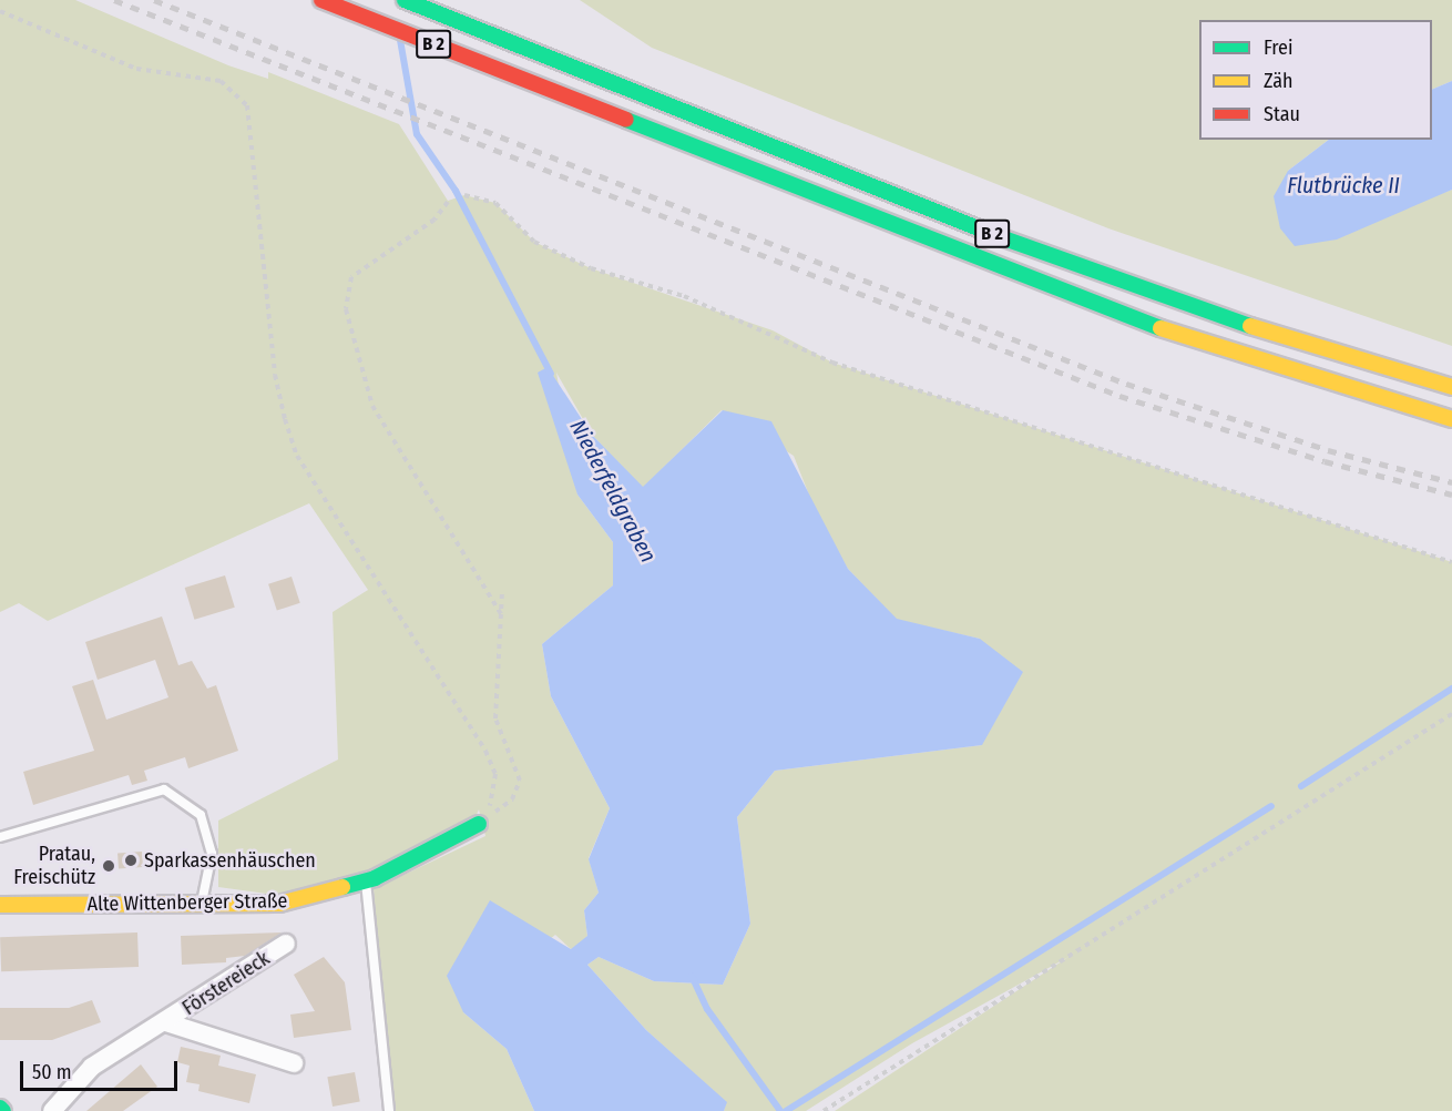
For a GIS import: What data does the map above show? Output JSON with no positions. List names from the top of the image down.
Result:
{
  "streets": {
    "main road": ["B 2", "Alte Wittenberger Straße"],
    "street": ["Förstereieck"]
  },
  "water": ["Flutbrücke II", "Niederfeldgraben"],
  "places": ["Sparkassenhäuschen", "Pratau, Freischütz"],
  "legend": ["Frei", "Zäh", "Stau"],
  "scale_bar": "50 m"
}
